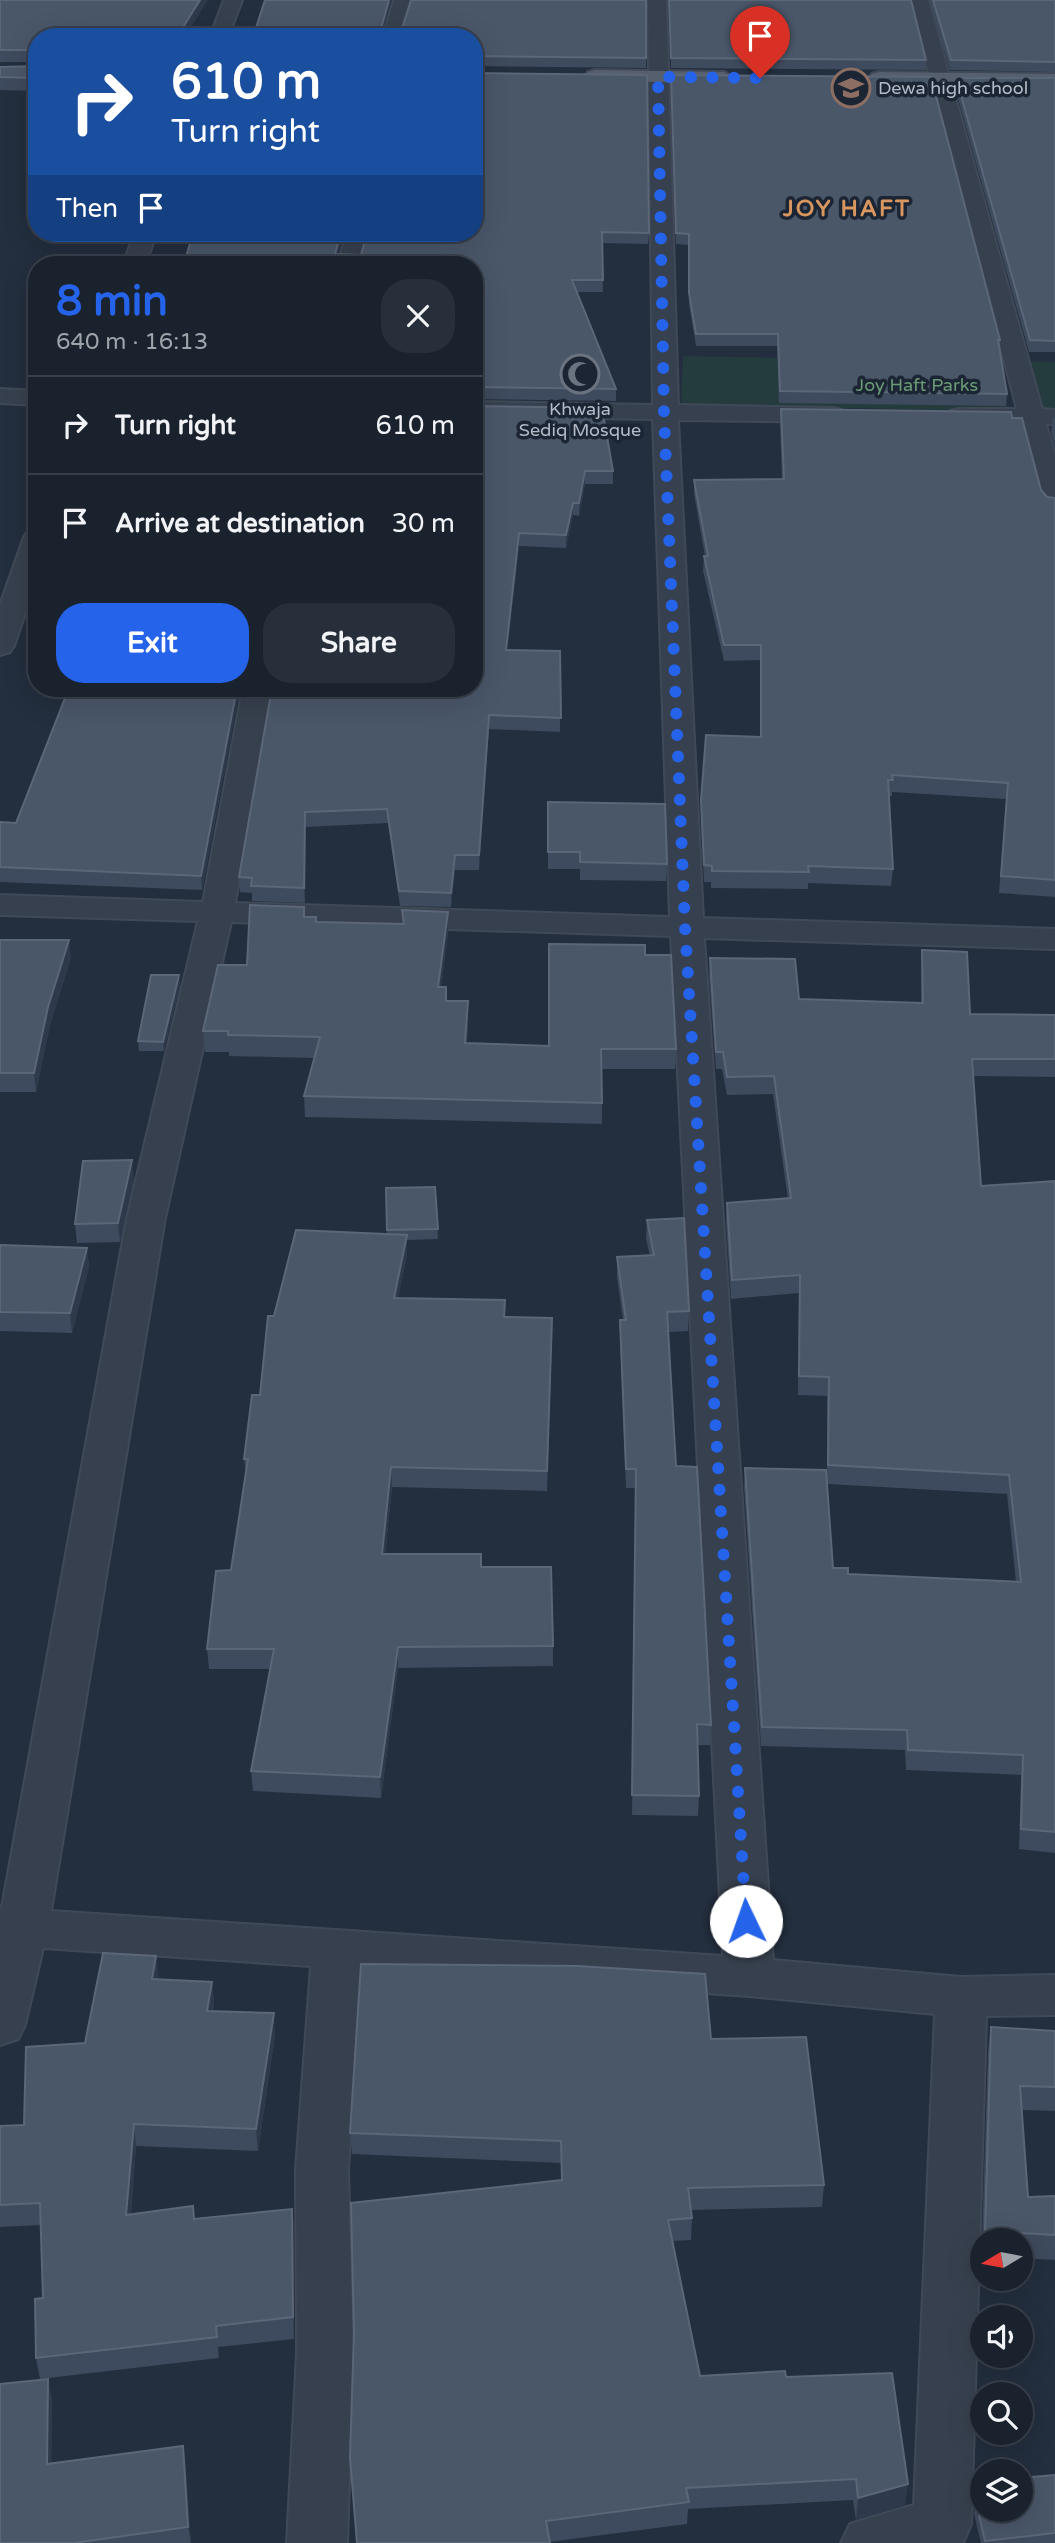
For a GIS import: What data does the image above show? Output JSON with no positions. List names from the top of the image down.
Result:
{
  "districts": ["JOY HAFT"],
  "parks": ["Joy Haft Parks"],
  "places": {
    "school or university": ["Dewa high school"],
    "mosque": ["Khwaja Sediq Mosque"]
  },
  "north": "left",
  "page": {
    "turn": ["610 m", "Turn right"],
    "then": "Then",
    "heading": ["8 min", "640 m · 16:13"],
    "list": [
      {
        "name": "Turn right",
        "value": "610 m"
      },
      {
        "name": "Arrive at destination",
        "value": "30 m"
      }
    ],
    "buttons": ["Exit", "Share"]
  }
}
